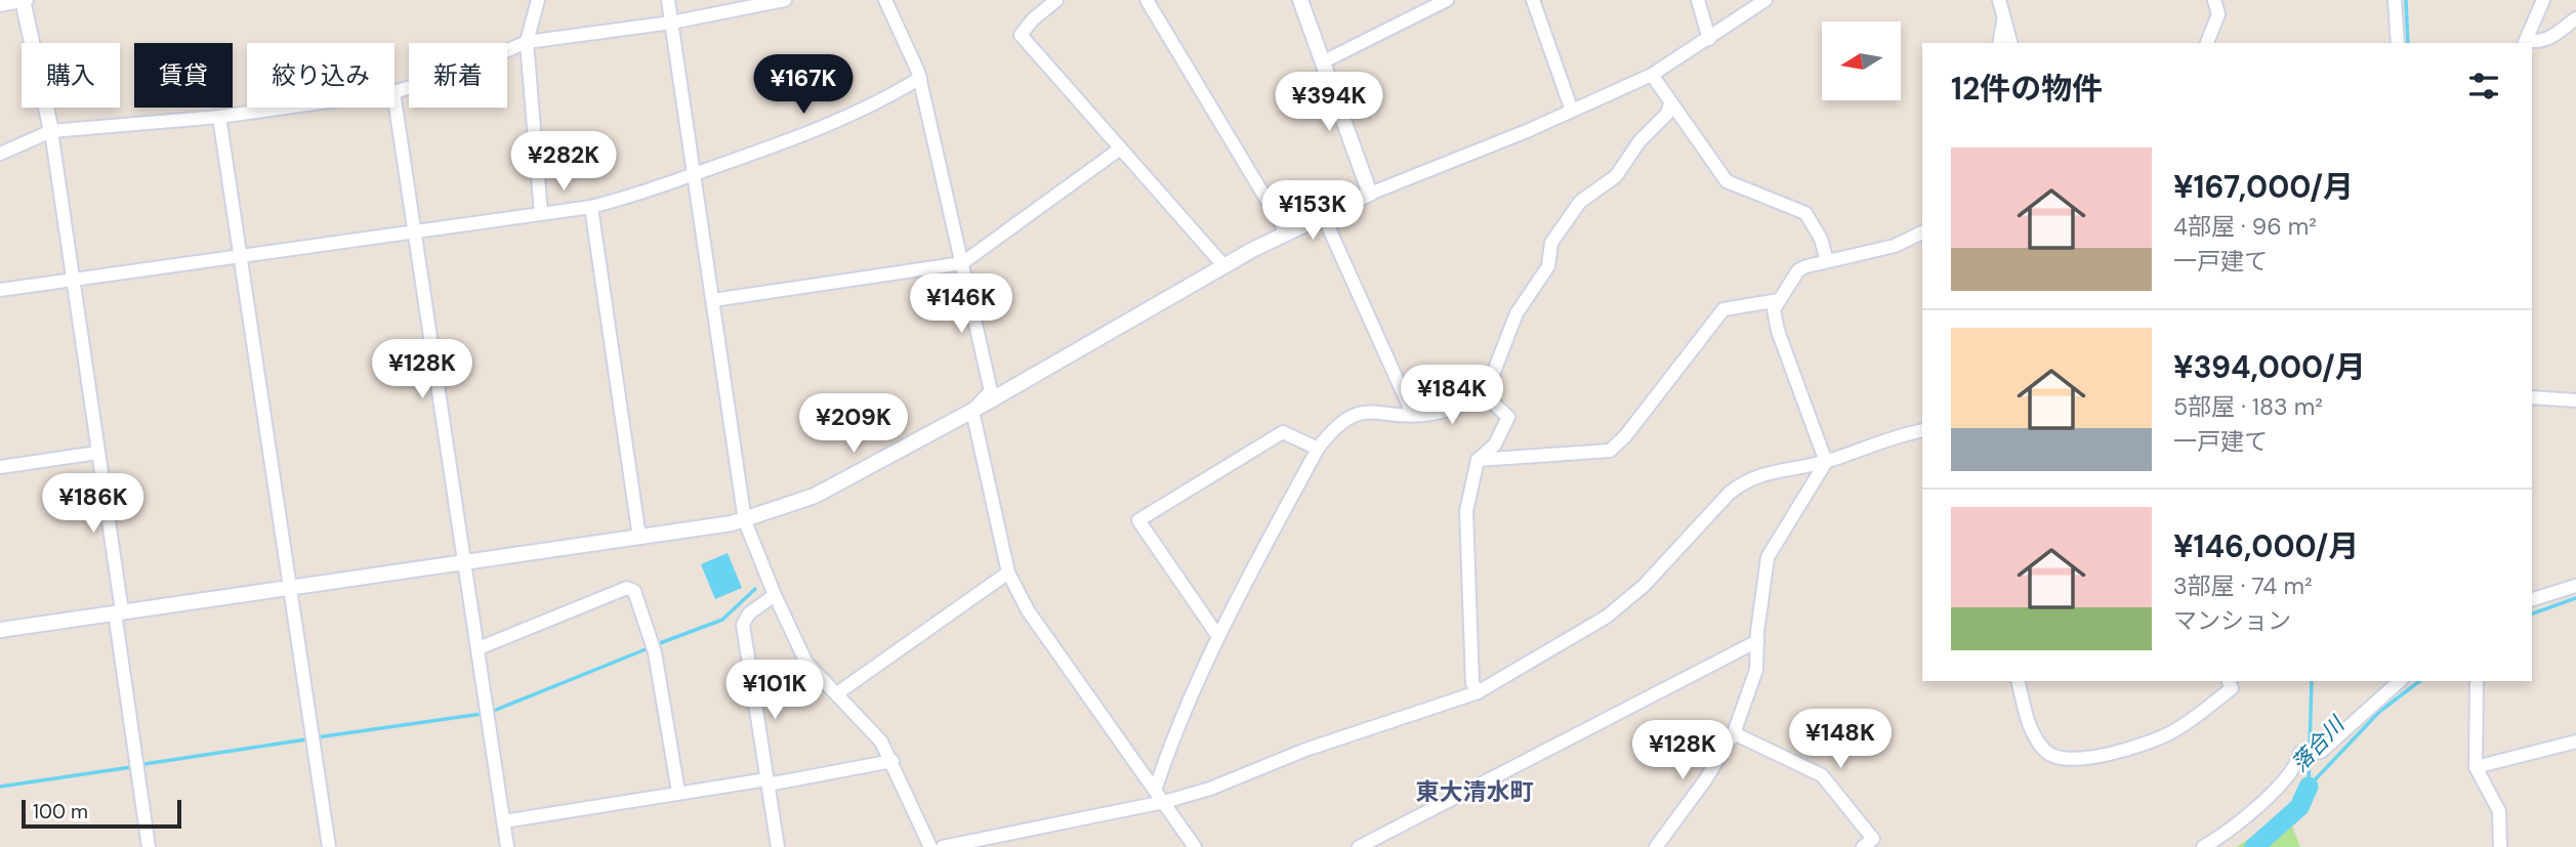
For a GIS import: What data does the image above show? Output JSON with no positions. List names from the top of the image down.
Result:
{
  "districts": ["東大清水町"],
  "water": ["落合川"],
  "scale_bar": "100 m",
  "north": "left",
  "page": {
    "chip": [
      "購入",
      "賃貸",
      "絞り込み",
      "新着"
    ],
    "heading": "12件の物件",
    "price": [
      "¥167K",
      "¥394K",
      "¥282K",
      "¥153K",
      "¥146K",
      "¥128K",
      "¥184K",
      "¥209K",
      "¥186K",
      "¥101K",
      "¥148K",
      "¥128K"
    ],
    "list": [
      {
        "name": "¥167,000/月",
        "note": "4部屋 · 96 m² · 一戸建て"
      },
      {
        "name": "¥394,000/月",
        "note": "5部屋 · 183 m² · 一戸建て"
      },
      {
        "name": "¥146,000/月",
        "note": "3部屋 · 74 m² · マンション"
      }
    ],
    "scale": "100 m"
  }
}
